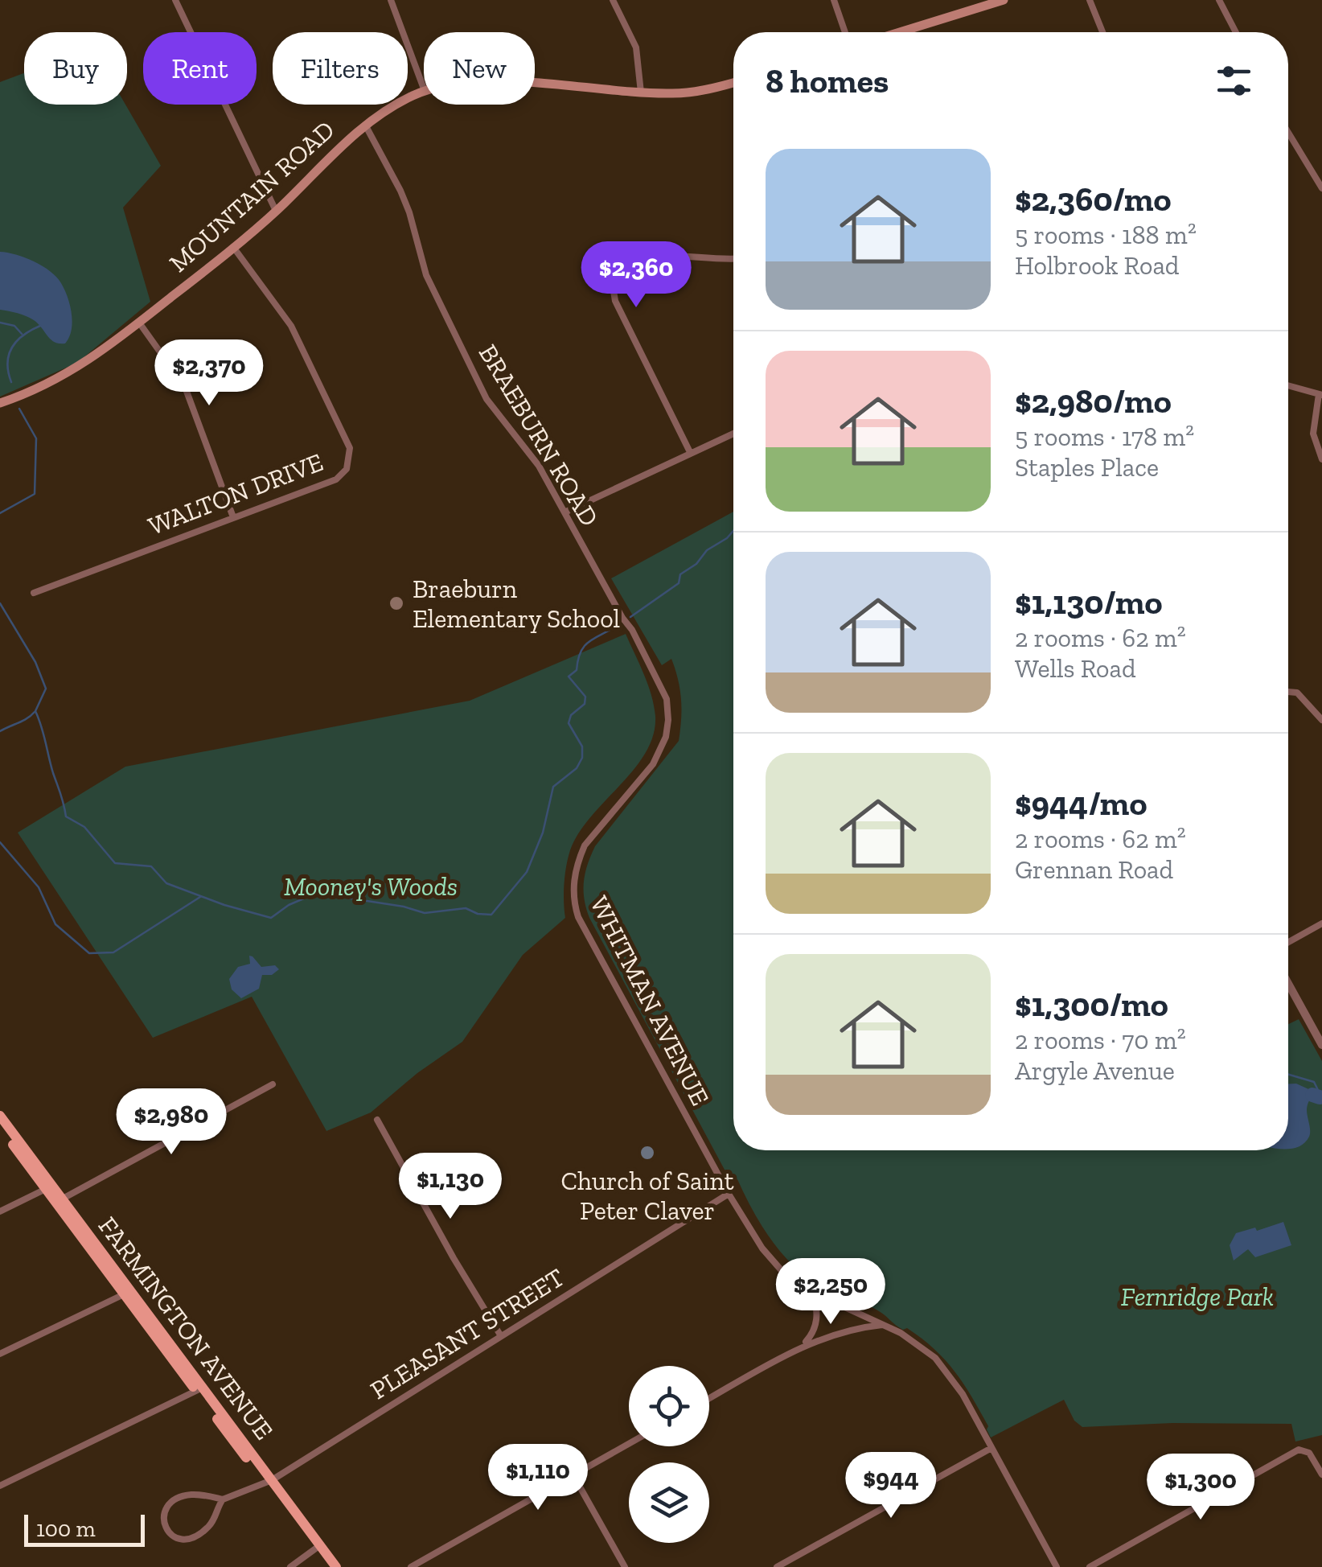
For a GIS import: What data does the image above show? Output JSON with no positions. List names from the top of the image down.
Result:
{
  "streets": {
    "main road": ["MOUNTAIN ROAD", "FARMINGTON AVENUE"],
    "street": [
      "BRAEBURN ROAD",
      "WALTON DRIVE",
      "WHITMAN AVENUE",
      "PLEASANT STREET"
    ]
  },
  "crossings": [
    ["MOUNTAIN ROAD", "BRAEBURN ROAD"],
    ["MOUNTAIN ROAD", "WALTON DRIVE"],
    ["BRAEBURN ROAD", "WHITMAN AVENUE"],
    ["WHITMAN AVENUE", "PLEASANT STREET"],
    ["FARMINGTON AVENUE", "PLEASANT STREET"]
  ],
  "parks": ["Mooney's Woods", "Fernridge Park"],
  "places": ["Braeburn Elementary School", "Church of Saint Peter Claver"],
  "scale_bar": "100 m",
  "page": {
    "chip": [
      "Buy",
      "Rent",
      "Filters",
      "New"
    ],
    "heading": "8 homes",
    "list": [
      {
        "name": "$2,360/mo",
        "note": "5 rooms · 188 m² · Holbrook Road"
      },
      {
        "name": "$2,980/mo",
        "note": "5 rooms · 178 m² · Staples Place"
      },
      {
        "name": "$1,130/mo",
        "note": "2 rooms · 62 m² · Wells Road"
      },
      {
        "name": "$944/mo",
        "note": "2 rooms · 62 m² · Grennan Road"
      },
      {
        "name": "$1,300/mo",
        "note": "2 rooms · 70 m² · Argyle Avenue"
      }
    ],
    "price": [
      "$2,360",
      "$2,370",
      "$2,980",
      "$1,130",
      "$2,250",
      "$1,110",
      "$944",
      "$1,300"
    ],
    "scale": "100 m"
  }
}
